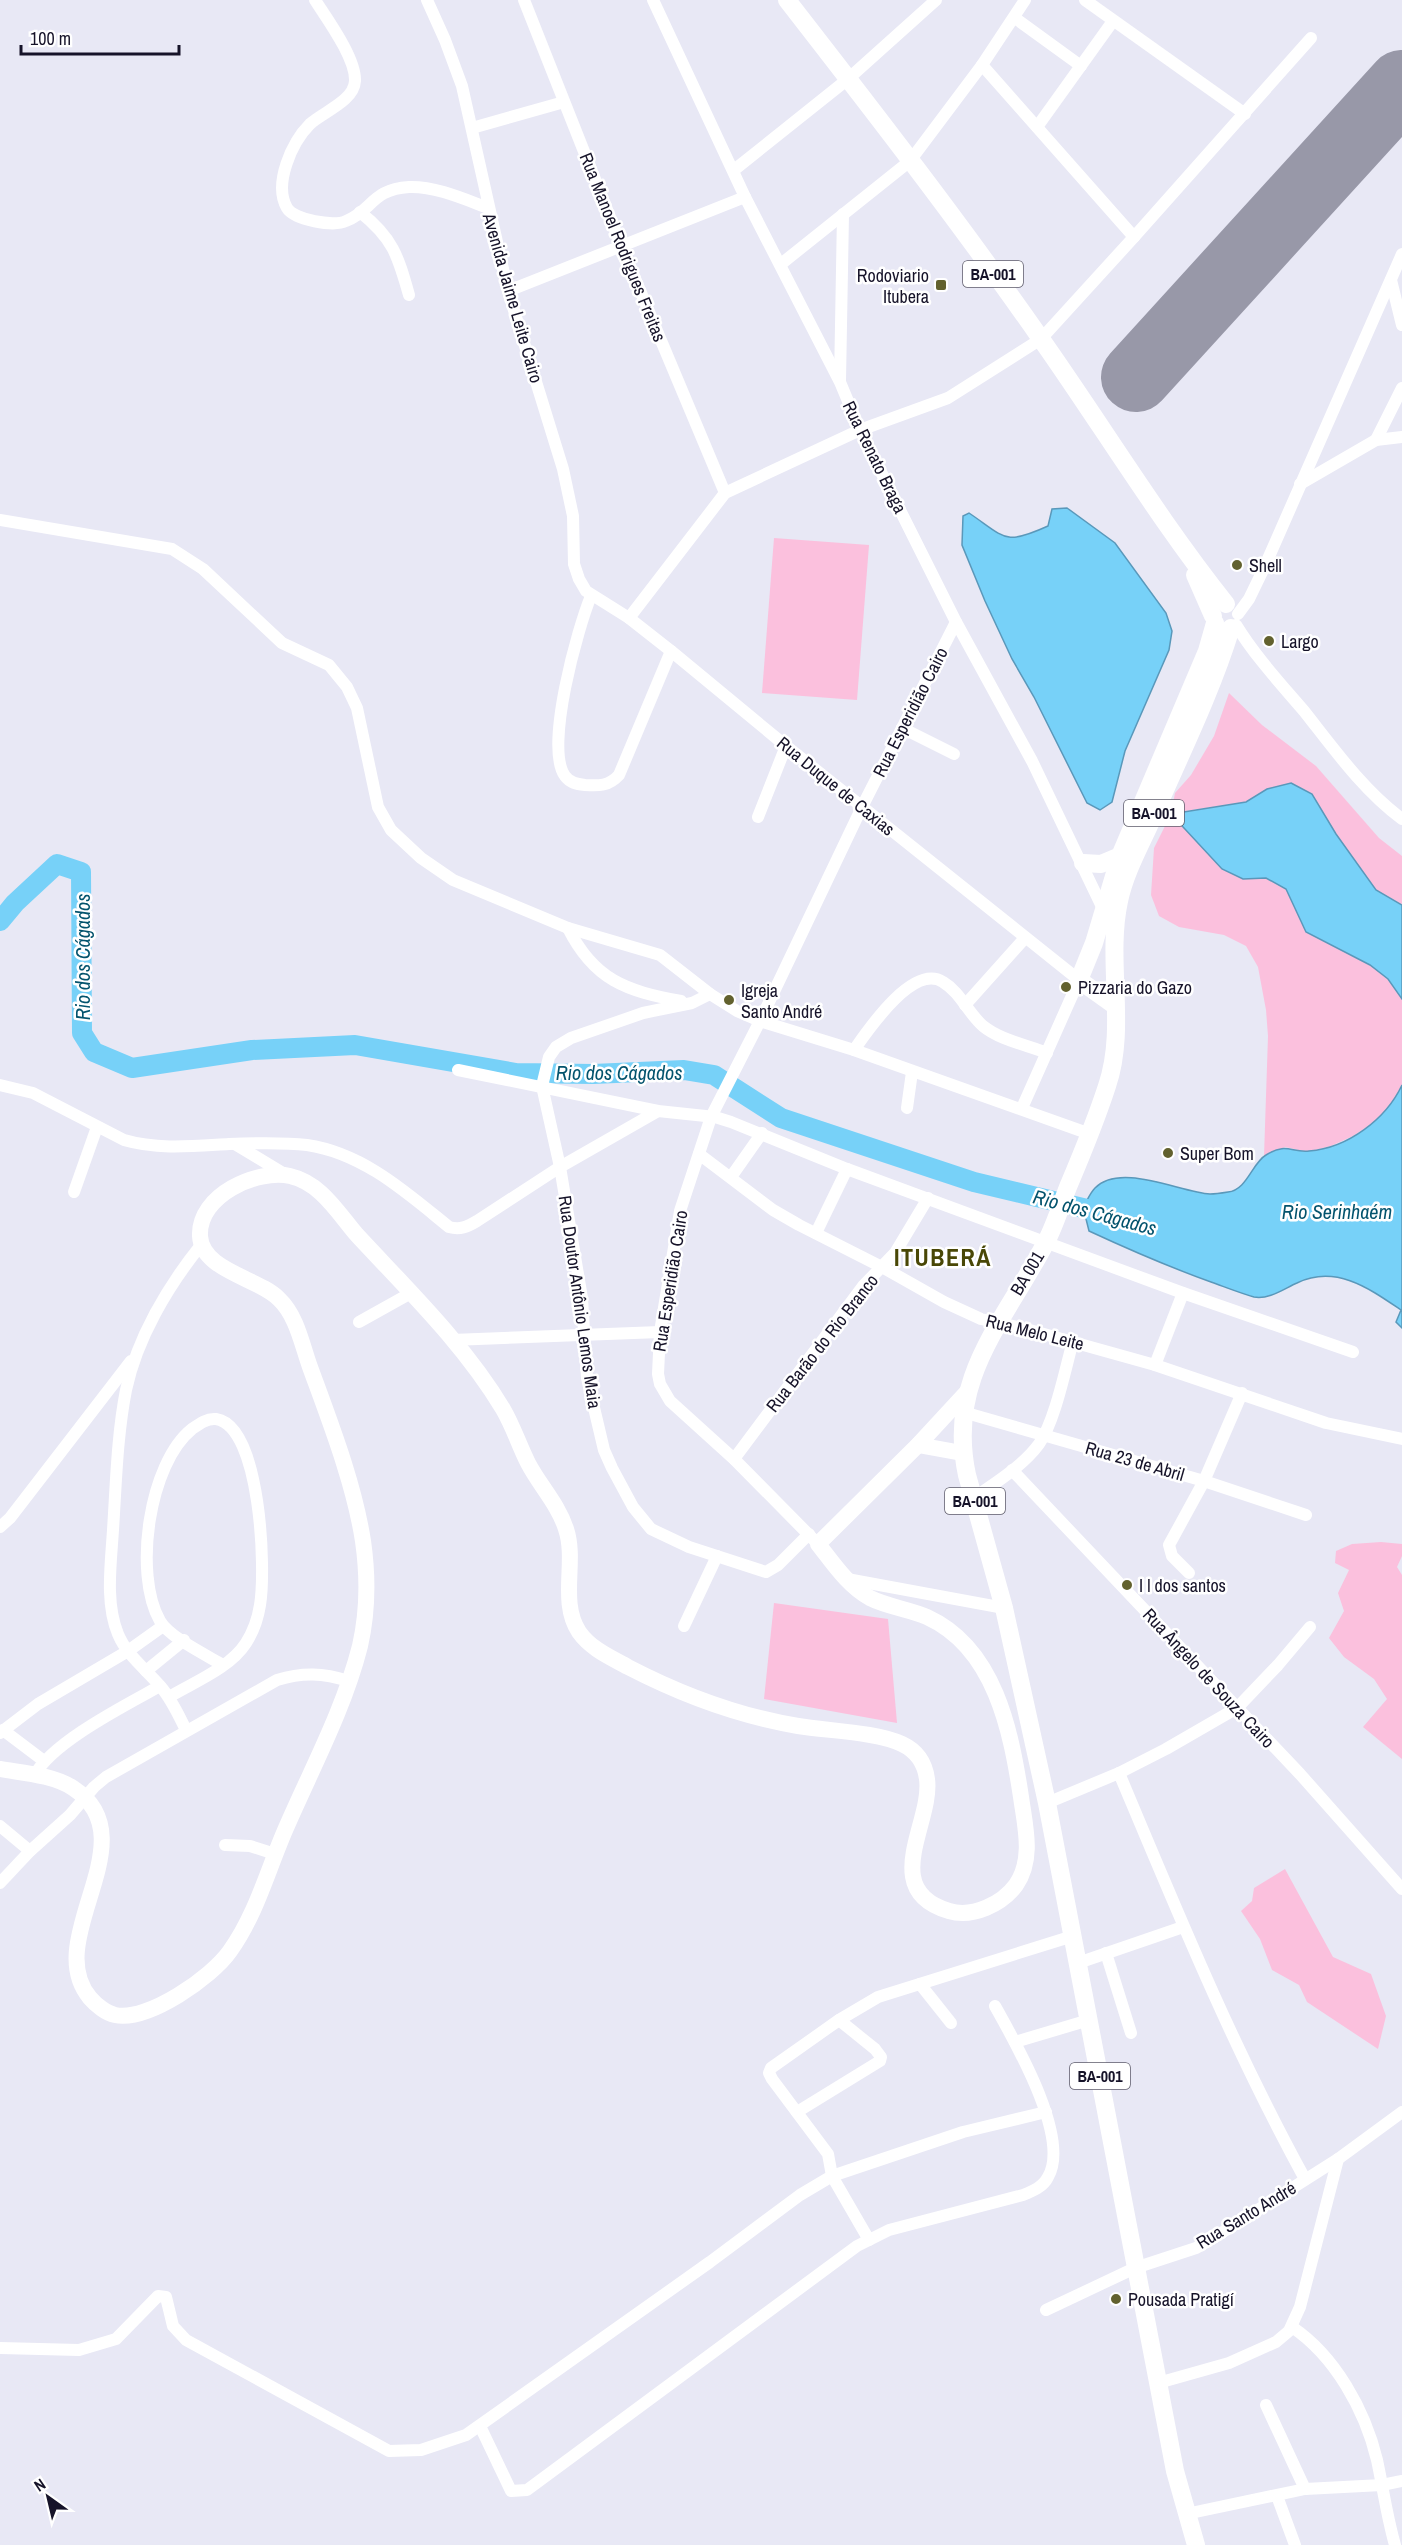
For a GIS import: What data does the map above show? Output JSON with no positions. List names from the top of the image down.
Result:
{
  "streets": {
    "main road": ["BA-001", "BA 001"],
    "street": [
      "Rua Manoel Rodrigues Freitas",
      "Avenida Jaime Leite Cairo",
      "Rua Renato Braga",
      "Rua Esperidião Cairo",
      "Rua Duque de Caxias",
      "Rua Doutor Antônio Lemos Maia",
      "Rua Melo Leite",
      "Rua Barão do Rio Branco",
      "Rua 23 de Abril",
      "Rua Ângelo de Souza Cairo",
      "Rua Santo André"
    ]
  },
  "crossings": [
    ["BA-001", "Rua Renato Braga"],
    ["BA-001", "Rua Duque de Caxias"],
    ["BA-001", "BA 001"],
    ["BA-001", "Rua 23 de Abril"],
    ["BA-001", "Rua Santo André"],
    ["Avenida Jaime Leite Cairo", "Rua Duque de Caxias"],
    ["Rua Renato Braga", "Rua Esperidião Cairo"],
    ["Rua Esperidião Cairo", "Rua Duque de Caxias"],
    ["Rua Esperidião Cairo", "Rua Doutor Antônio Lemos Maia"],
    ["Rua Esperidião Cairo", "Rua Melo Leite"],
    ["Rua Esperidião Cairo", "Rua Barão do Rio Branco"],
    ["BA 001", "Rua Melo Leite"],
    ["Rua Melo Leite", "Rua Barão do Rio Branco"]
  ],
  "districts": ["ITUBERÁ"],
  "water": ["Rio dos Cágados", "Rio Serinhaém"],
  "places": {
    "transit": ["Rodoviario Itubera"],
    "other": [
      "Shell",
      "Largo",
      "Pizzaria do Gazo",
      "Igreja Santo André",
      "Super Bom",
      "I l dos santos",
      "Pousada Pratigí"
    ]
  },
  "scale_bar": "100 m",
  "north": "top left"
}
